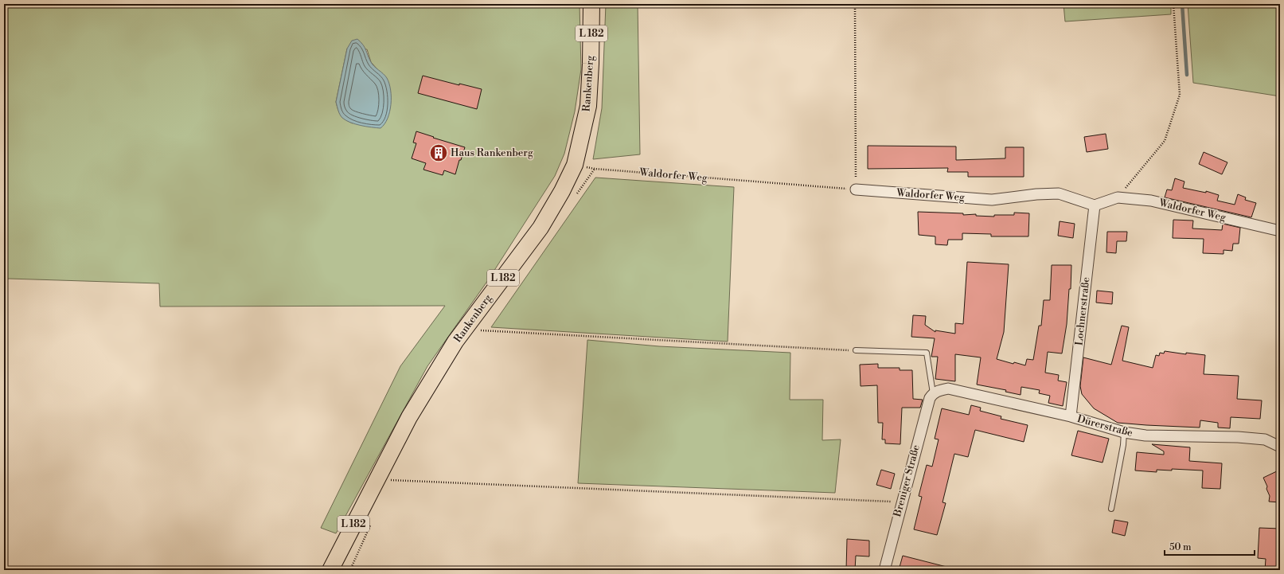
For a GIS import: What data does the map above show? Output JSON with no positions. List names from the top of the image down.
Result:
{
  "streets": {
    "main road": ["L 182", "Rankenberg"],
    "street": [
      "Waldorfer Weg",
      "Lochnerstraße",
      "Dürerstraße",
      "Breniger Straße"
    ]
  },
  "crossings": [
    ["Rankenberg", "Waldorfer Weg"],
    ["Waldorfer Weg", "Lochnerstraße"],
    ["Lochnerstraße", "Dürerstraße"],
    ["Dürerstraße", "Breniger Straße"]
  ],
  "places": {
    "building": ["Haus Rankenberg"]
  },
  "scale_bar": "50 m"
}
